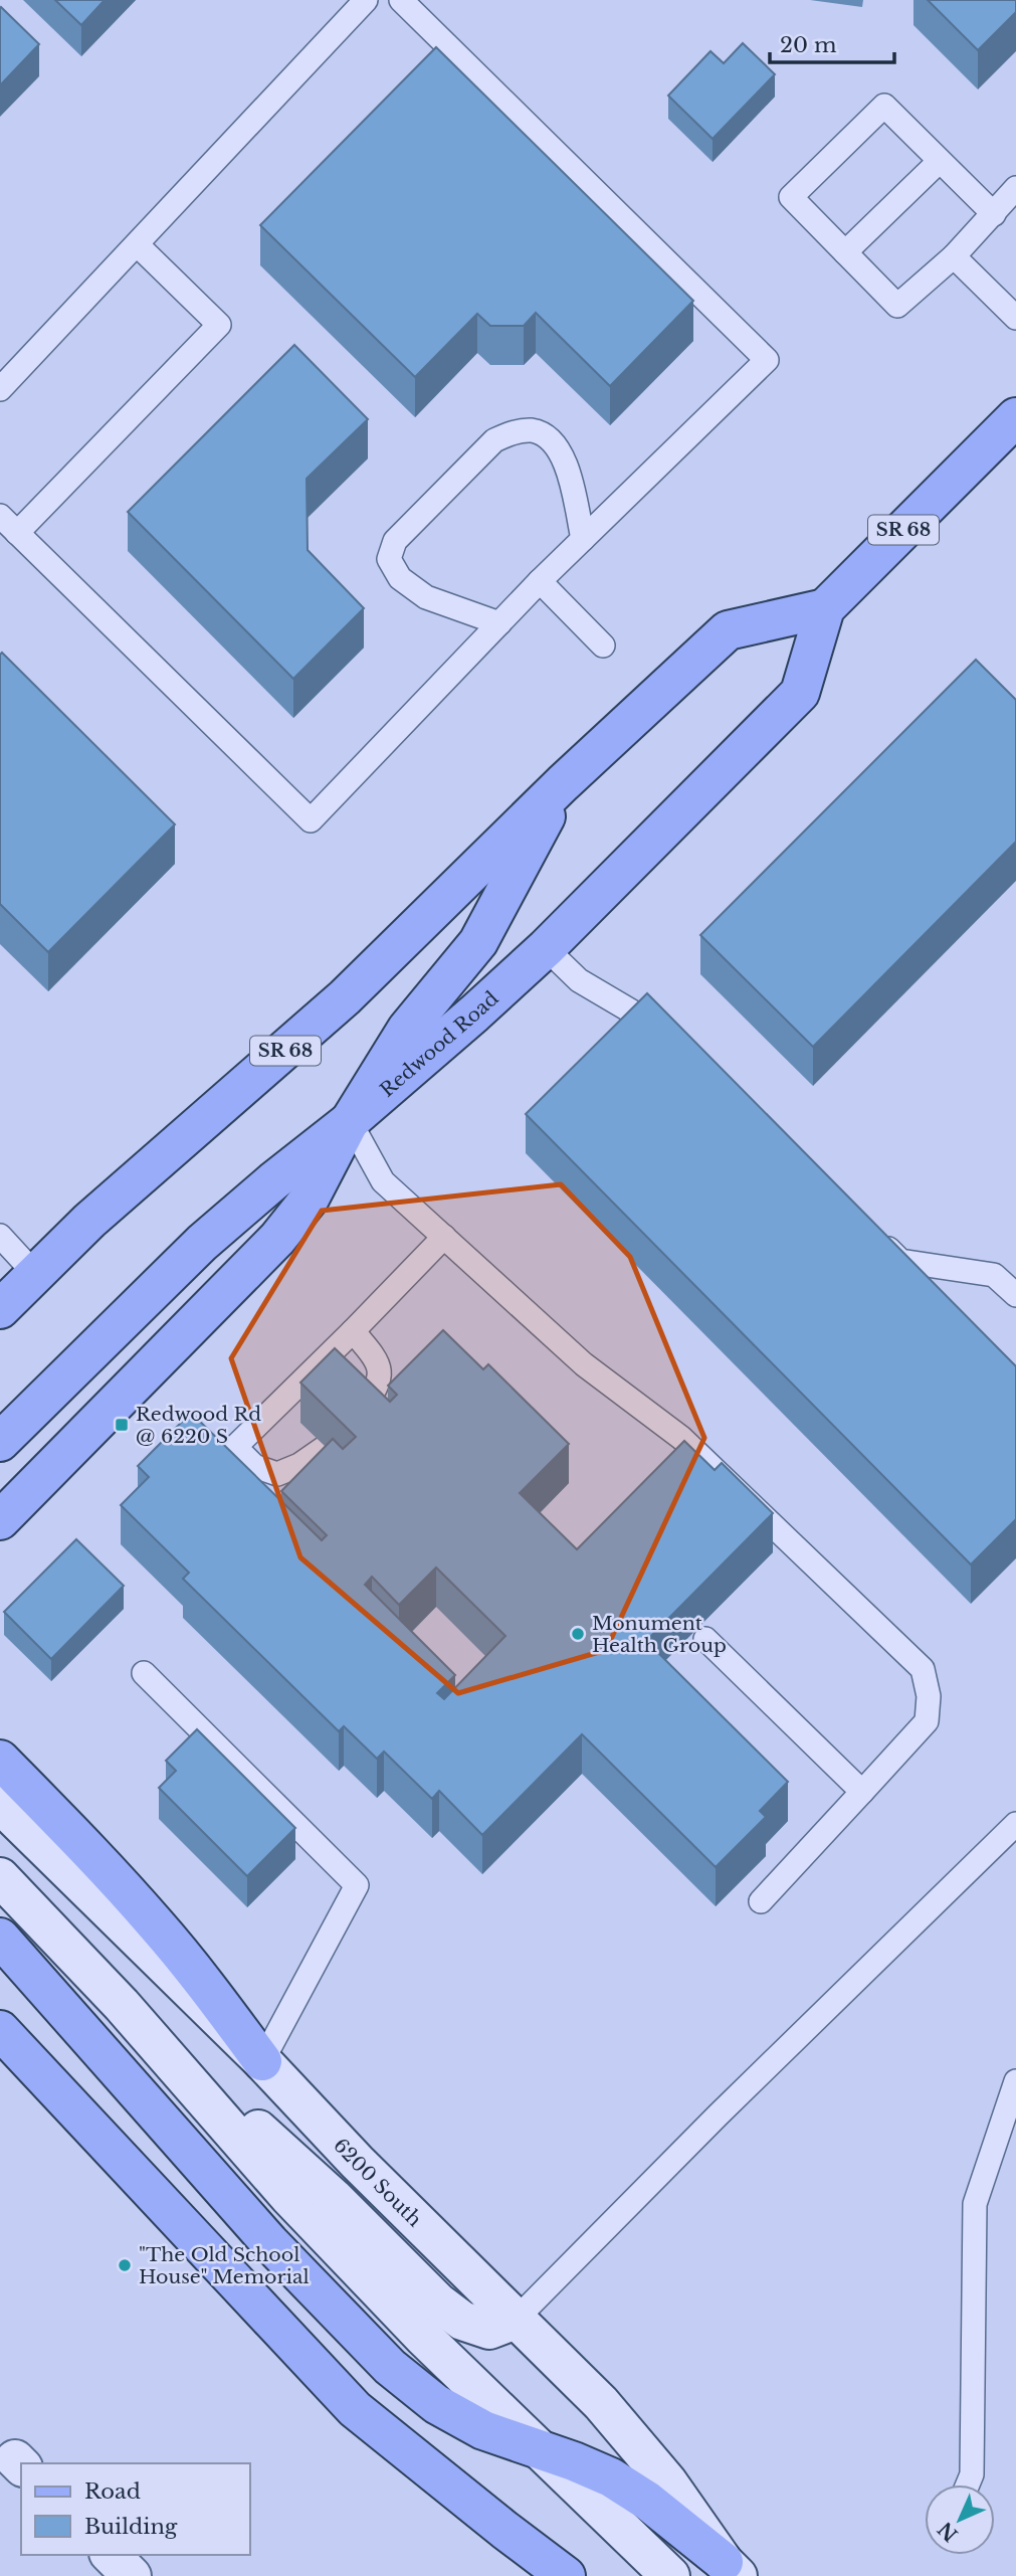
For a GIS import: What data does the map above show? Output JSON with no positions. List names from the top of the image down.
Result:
{
  "streets": {
    "main road": ["SR 68", "Redwood Road", "6200 South"]
  },
  "crossings": [
    ["SR 68", "Redwood Road"]
  ],
  "places": {
    "transit": ["Redwood Rd @ 6220 S"],
    "other": ["Monument Health Group", "\"The Old School House\" Memorial"]
  },
  "legend": ["Road", "Building"],
  "scale_bar": "20 m",
  "north": "bottom left"
}
